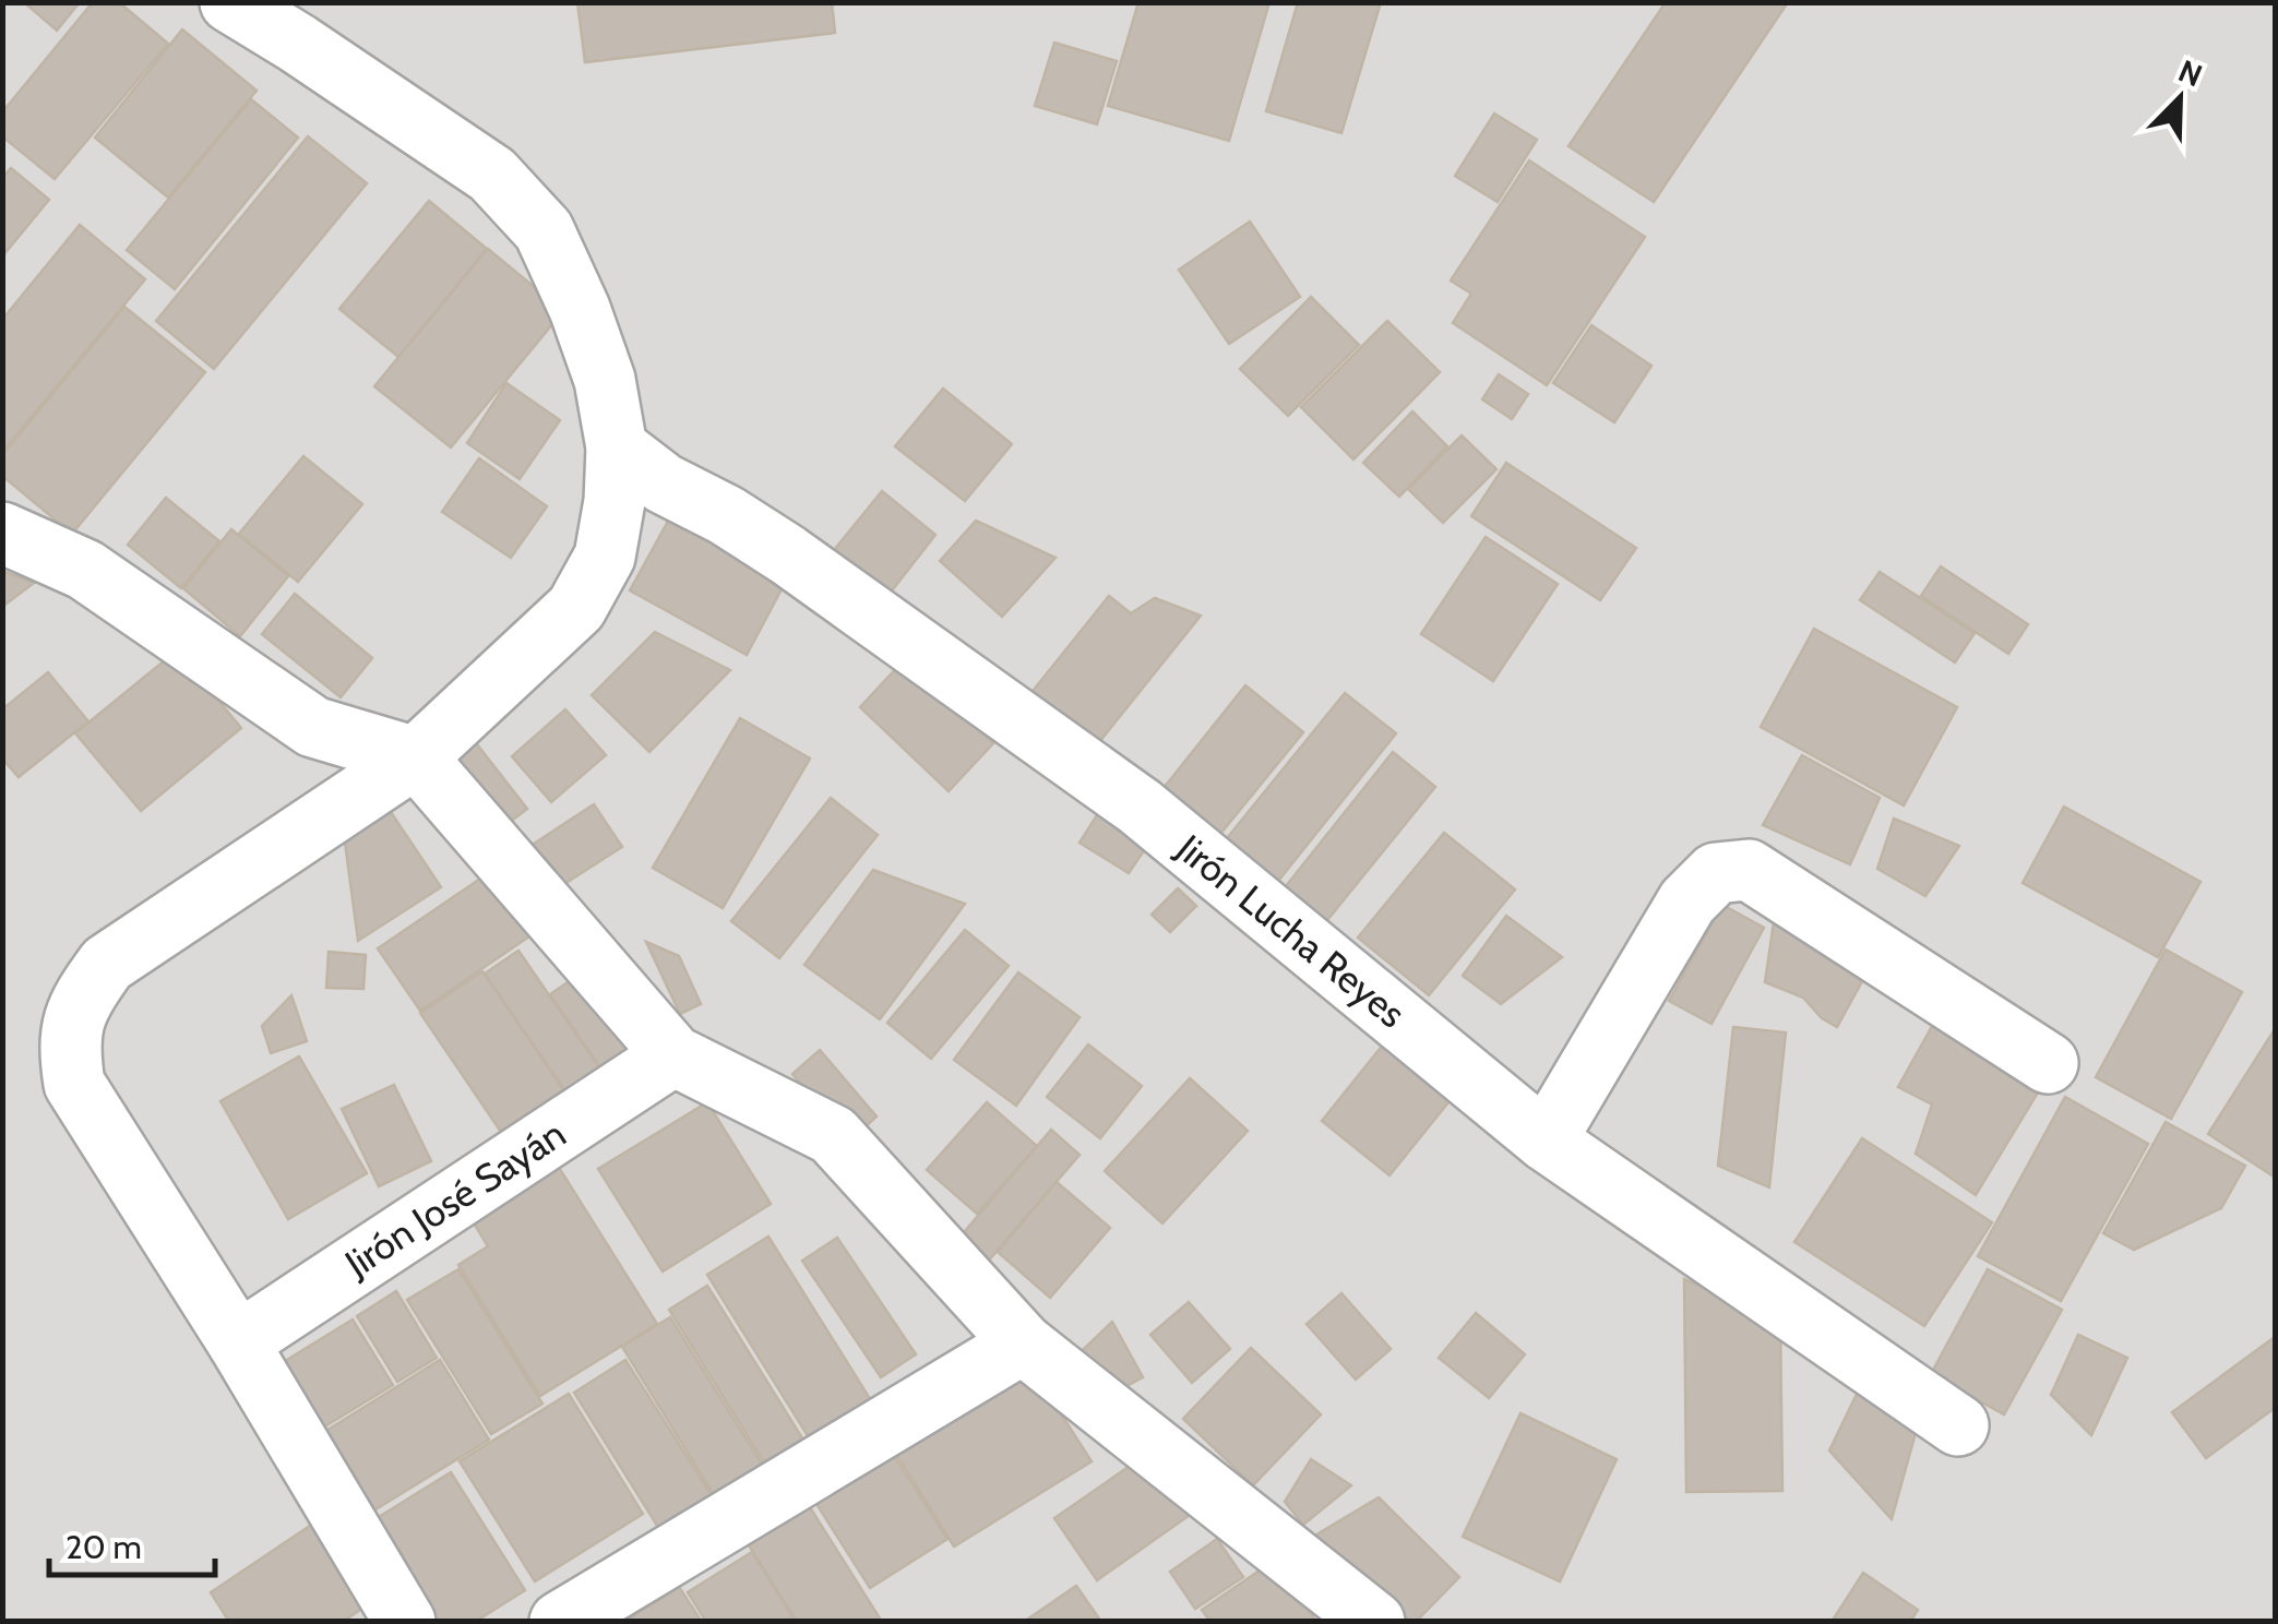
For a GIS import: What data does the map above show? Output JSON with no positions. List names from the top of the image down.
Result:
{
  "streets": {
    "street": ["Jirón Lucha Reyes", "Jirón José Sayán"]
  },
  "scale_bar": "20 m",
  "north": "top right"
}
